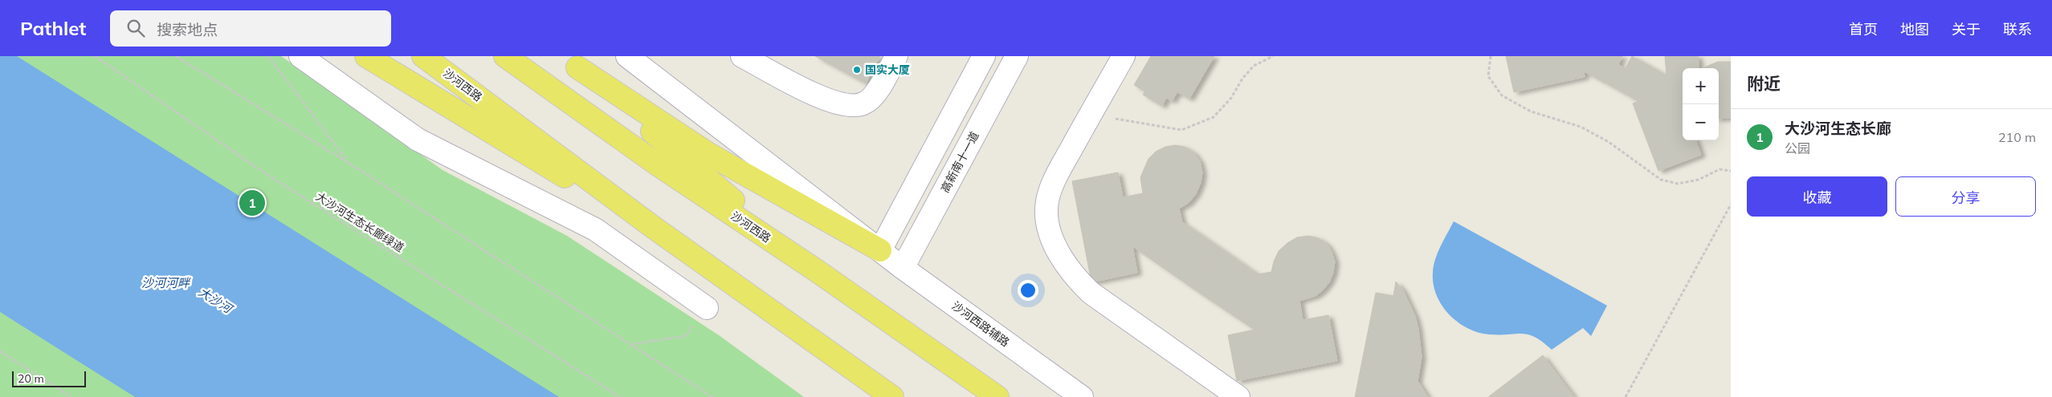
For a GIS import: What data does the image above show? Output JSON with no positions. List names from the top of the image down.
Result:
{
  "streets": {
    "main road": ["沙河西路"],
    "street": ["高新南十一道", "沙河西路辅路"],
    "path": ["大沙河生态长廊绿道"]
  },
  "crossings": [
    ["高新南十一道", "沙河西路辅路"]
  ],
  "water": ["沙河河畔", "大沙河"],
  "places": ["国实大厦"],
  "scale_bar": "20 m",
  "page": {
    "header": "Pathlet",
    "search": "搜索地点",
    "nav": [
      "首页",
      "地图",
      "关于",
      "联系"
    ],
    "heading": "附近",
    "map_buttons": ["+", "−"],
    "list": [
      {
        "mark": "1",
        "name": "大沙河生态长廊",
        "note": "公园",
        "value": "210 m"
      }
    ],
    "buttons": ["收藏", "分享"],
    "pins": "1",
    "scale": "20 m"
  }
}
